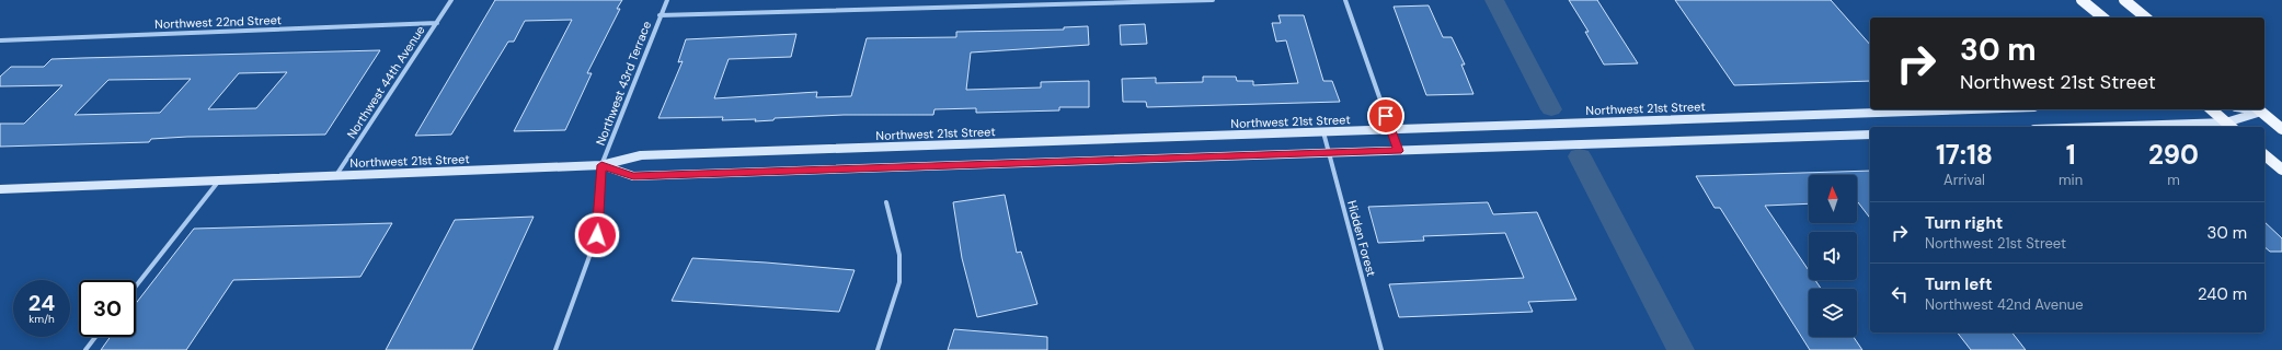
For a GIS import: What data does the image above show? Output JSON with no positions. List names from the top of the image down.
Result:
{
  "streets": {
    "street": [
      "Northwest 22nd Street",
      "Northwest 44th Avenue",
      "Northwest 43rd Terrace",
      "Northwest 21st Street",
      "Hidden Forest"
    ]
  },
  "crossings": [
    ["Northwest 22nd Street", "Northwest 44th Avenue"],
    ["Northwest 44th Avenue", "Northwest 21st Street"],
    ["Northwest 43rd Terrace", "Northwest 21st Street"],
    ["Northwest 21st Street", "Hidden Forest"]
  ],
  "north": "top",
  "page": {
    "turn": ["30 m", "Northwest 21st Street"],
    "eta": [
      "17:18",
      "Arrival",
      "1",
      "min",
      "290",
      "m"
    ],
    "list": [
      {
        "name": "Turn right",
        "note": "Northwest 21st Street",
        "value": "30 m"
      },
      {
        "name": "Turn left",
        "note": "Northwest 42nd Avenue",
        "value": "240 m"
      }
    ],
    "speed": "24 km/h",
    "limit": "30"
  }
}
